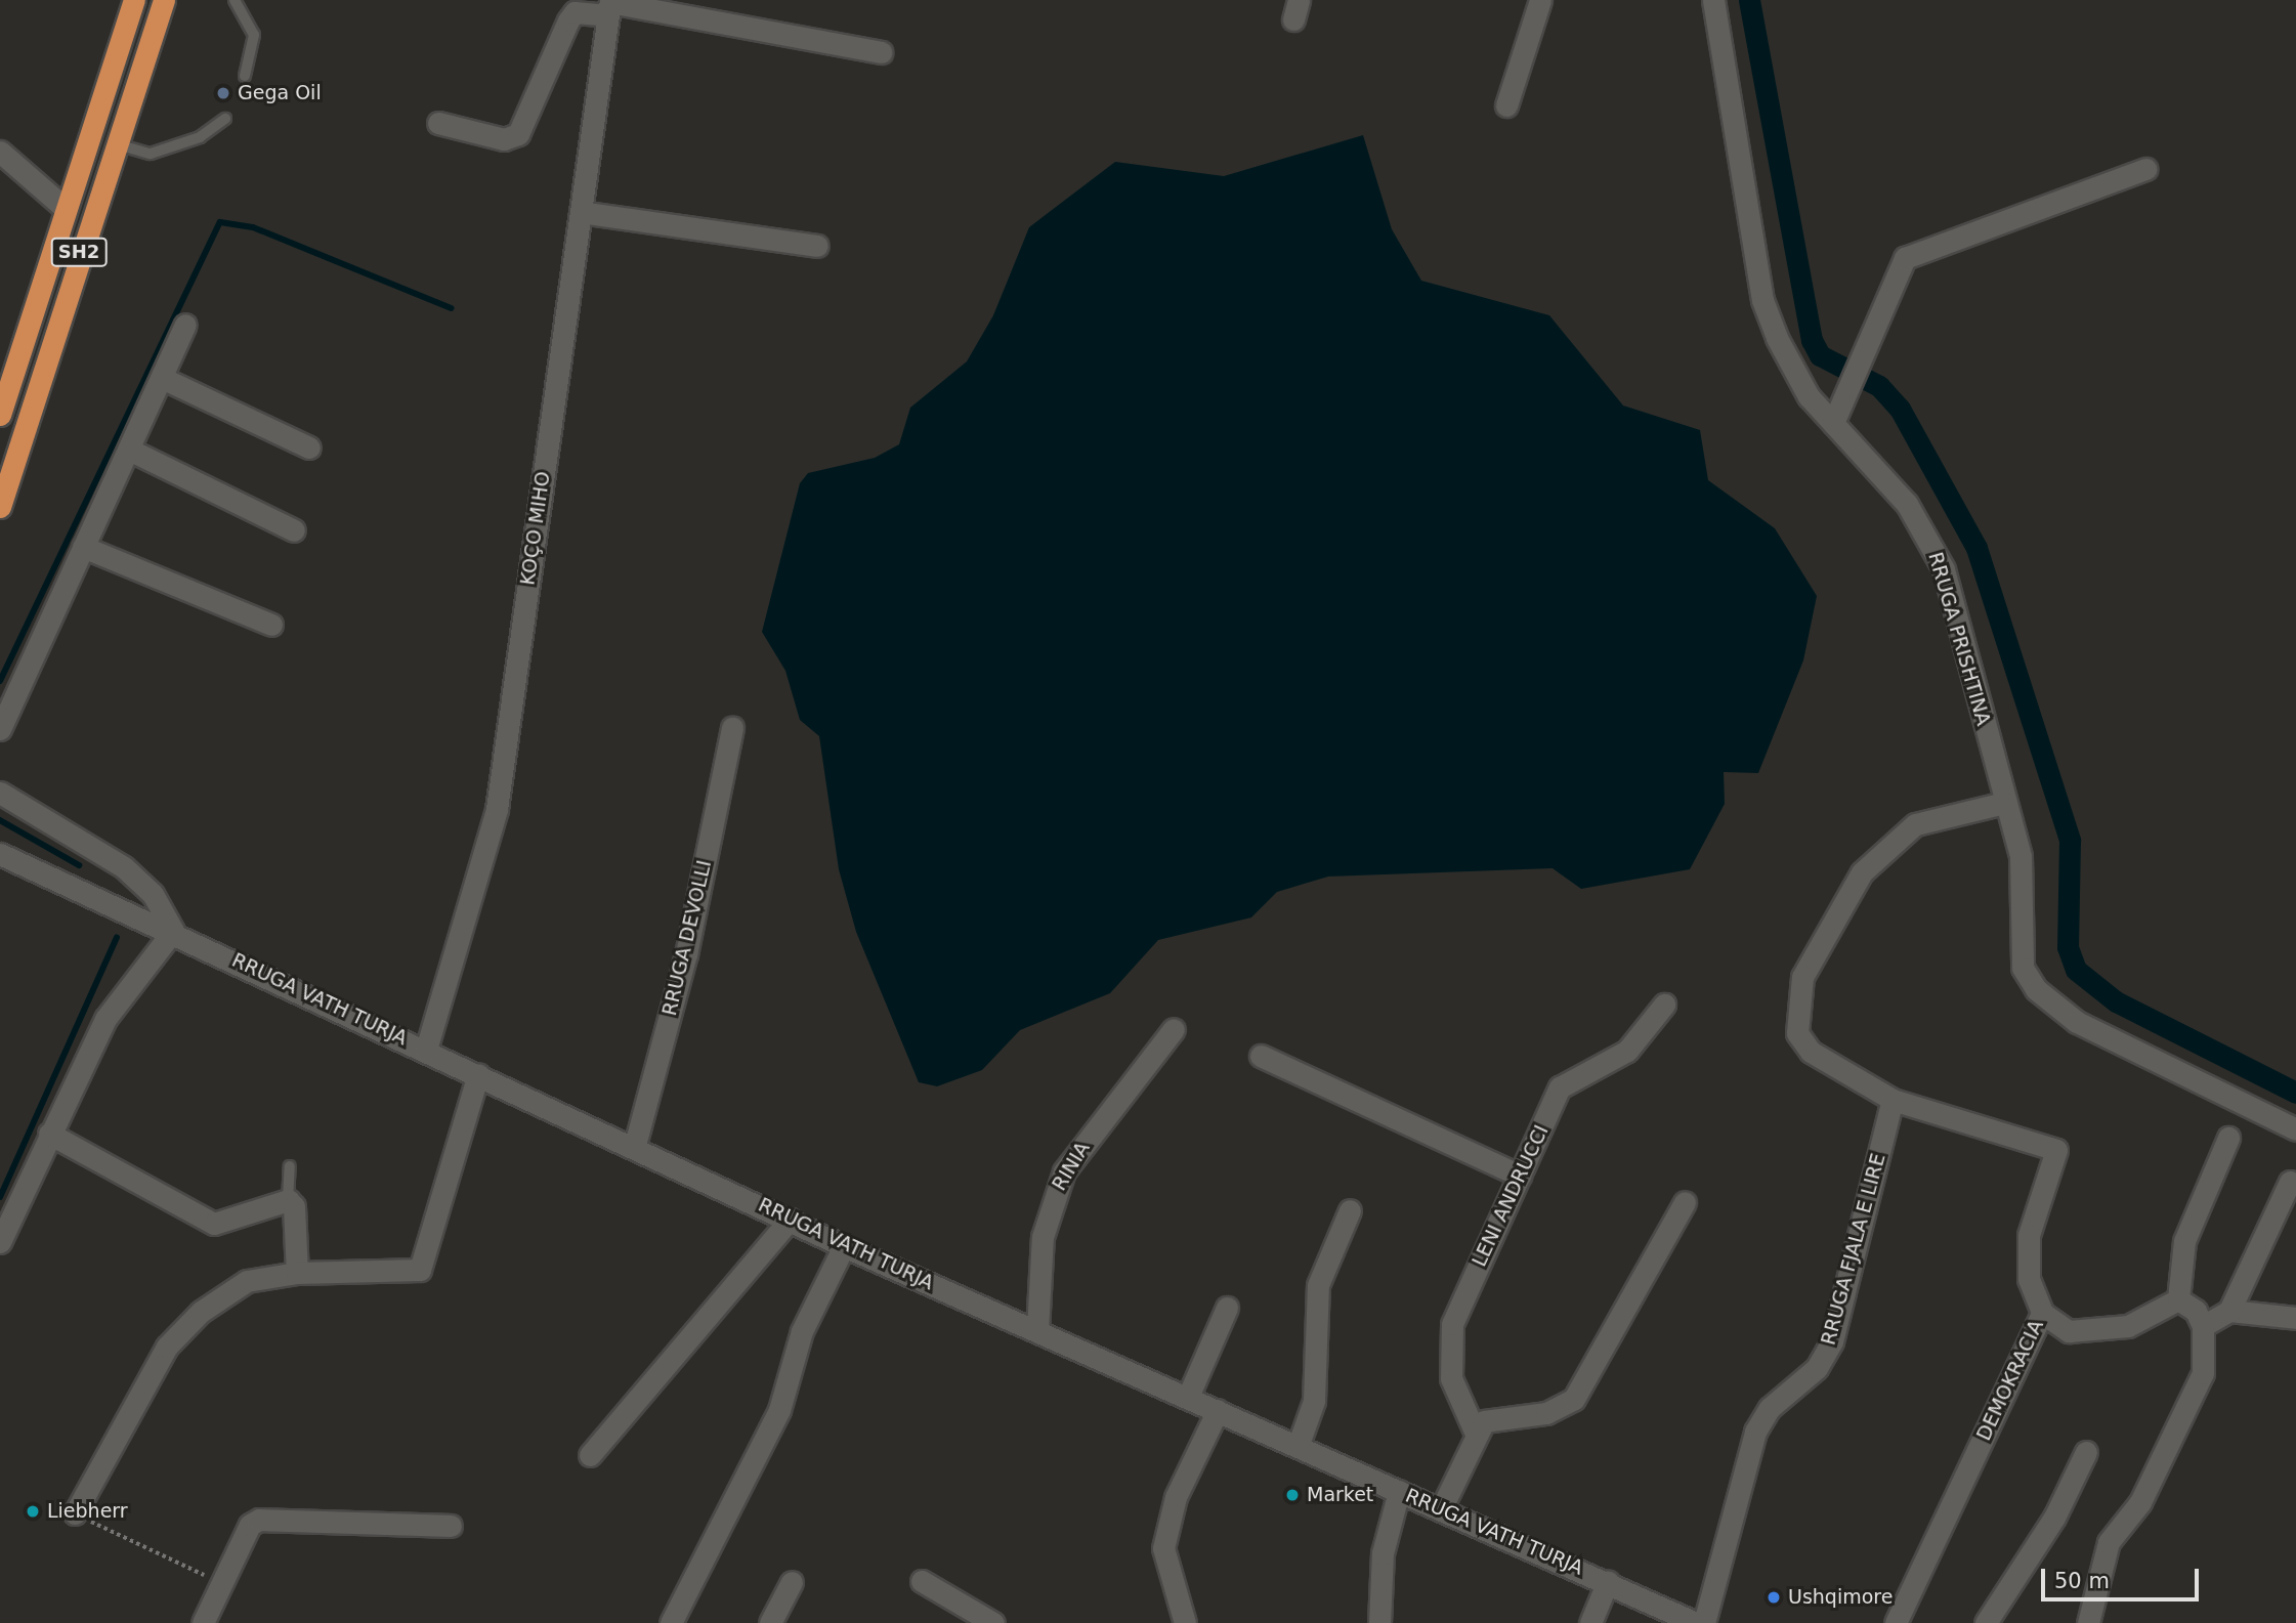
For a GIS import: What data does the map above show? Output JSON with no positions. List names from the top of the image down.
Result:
{
  "streets": {
    "highway": ["SH2"],
    "street": [
      "KOÇO MIHO",
      "RRUGA PRISHTINA",
      "RRUGA DEVOLLI",
      "RRUGA VATH TURJA",
      "RINIA",
      "LENI ANDRUCCI",
      "RRUGA FJALA E LIRE",
      "DEMOKRACIA"
    ]
  },
  "crossings": [
    ["KOÇO MIHO", "RRUGA VATH TURJA"],
    ["RRUGA DEVOLLI", "RRUGA VATH TURJA"],
    ["RRUGA VATH TURJA", "RINIA"]
  ],
  "places": [
    "Gega Oil",
    "Market",
    "Liebherr",
    "Ushqimore"
  ],
  "scale_bar": "50 m"
}
